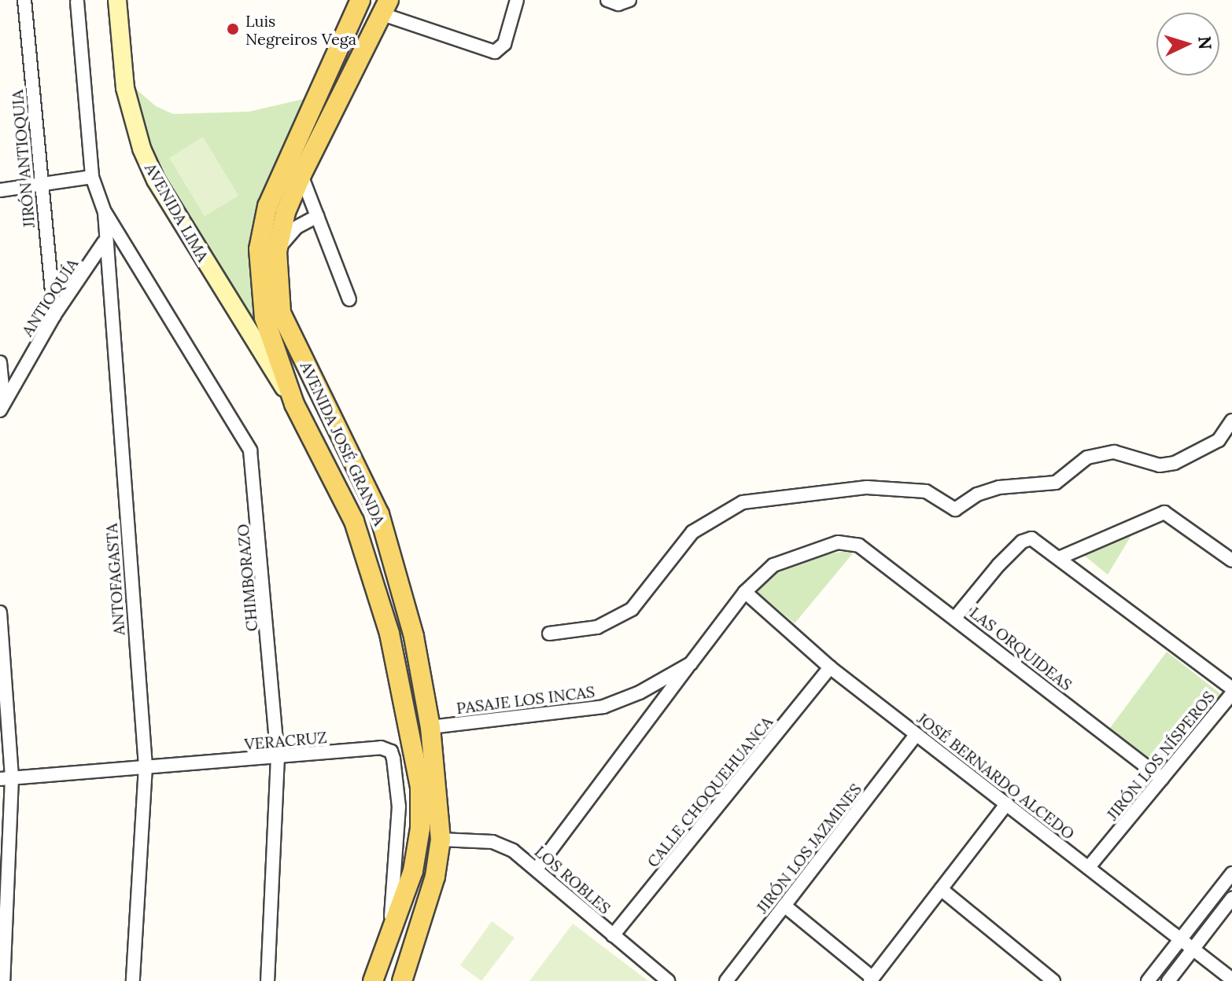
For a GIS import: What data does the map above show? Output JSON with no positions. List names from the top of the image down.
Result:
{
  "streets": {
    "main road": ["AVENIDA LIMA", "AVENIDA JOSÉ GRANDA"],
    "street": [
      "JIRÓN ANTIOQUIA",
      "ANTIOQUÍA",
      "CHIMBORAZO",
      "ANTOFAGASTA",
      "LAS ORQUIDEAS",
      "PASAJE LOS INCAS",
      "VERACRUZ",
      "JIRÓN LOS NÍSPEROS",
      "JOSÉ BERNARDO ALCEDO",
      "CALLE CHOQUEHUANCA",
      "JIRÓN LOS JAZMINES",
      "LOS ROBLES"
    ]
  },
  "crossings": [
    ["JIRÓN ANTIOQUIA", "ANTIOQUÍA"],
    ["AVENIDA LIMA", "AVENIDA JOSÉ GRANDA"],
    ["ANTIOQUÍA", "ANTOFAGASTA"],
    ["AVENIDA JOSÉ GRANDA", "PASAJE LOS INCAS"],
    ["AVENIDA JOSÉ GRANDA", "VERACRUZ"],
    ["AVENIDA JOSÉ GRANDA", "LOS ROBLES"],
    ["CHIMBORAZO", "ANTOFAGASTA"],
    ["CHIMBORAZO", "VERACRUZ"],
    ["ANTOFAGASTA", "VERACRUZ"],
    ["LAS ORQUIDEAS", "PASAJE LOS INCAS"],
    ["LAS ORQUIDEAS", "JIRÓN LOS NÍSPEROS"],
    ["PASAJE LOS INCAS", "JOSÉ BERNARDO ALCEDO"],
    ["PASAJE LOS INCAS", "LOS ROBLES"],
    ["JIRÓN LOS NÍSPEROS", "JOSÉ BERNARDO ALCEDO"],
    ["JOSÉ BERNARDO ALCEDO", "CALLE CHOQUEHUANCA"],
    ["JOSÉ BERNARDO ALCEDO", "JIRÓN LOS JAZMINES"],
    ["CALLE CHOQUEHUANCA", "LOS ROBLES"]
  ],
  "places": ["Luis Negreiros Vega"],
  "north": "right"
}
